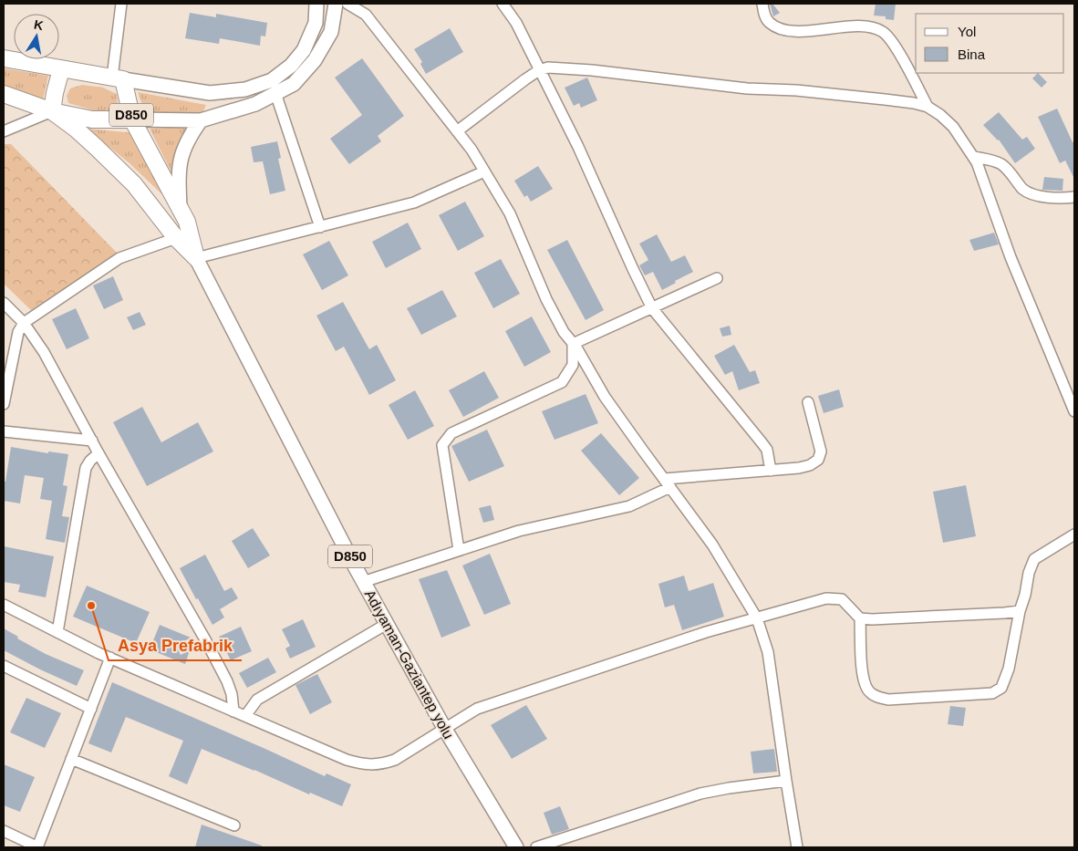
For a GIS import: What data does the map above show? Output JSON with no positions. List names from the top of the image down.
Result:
{
  "streets": {
    "highway": ["D850"],
    "main road": ["Adıyaman-Gaziantep yolu"]
  },
  "crossings": [
    ["D850", "Adıyaman-Gaziantep yolu"]
  ],
  "places": ["Asya Prefabrik"],
  "legend": ["Yol", "Bina"],
  "north": "top"
}
